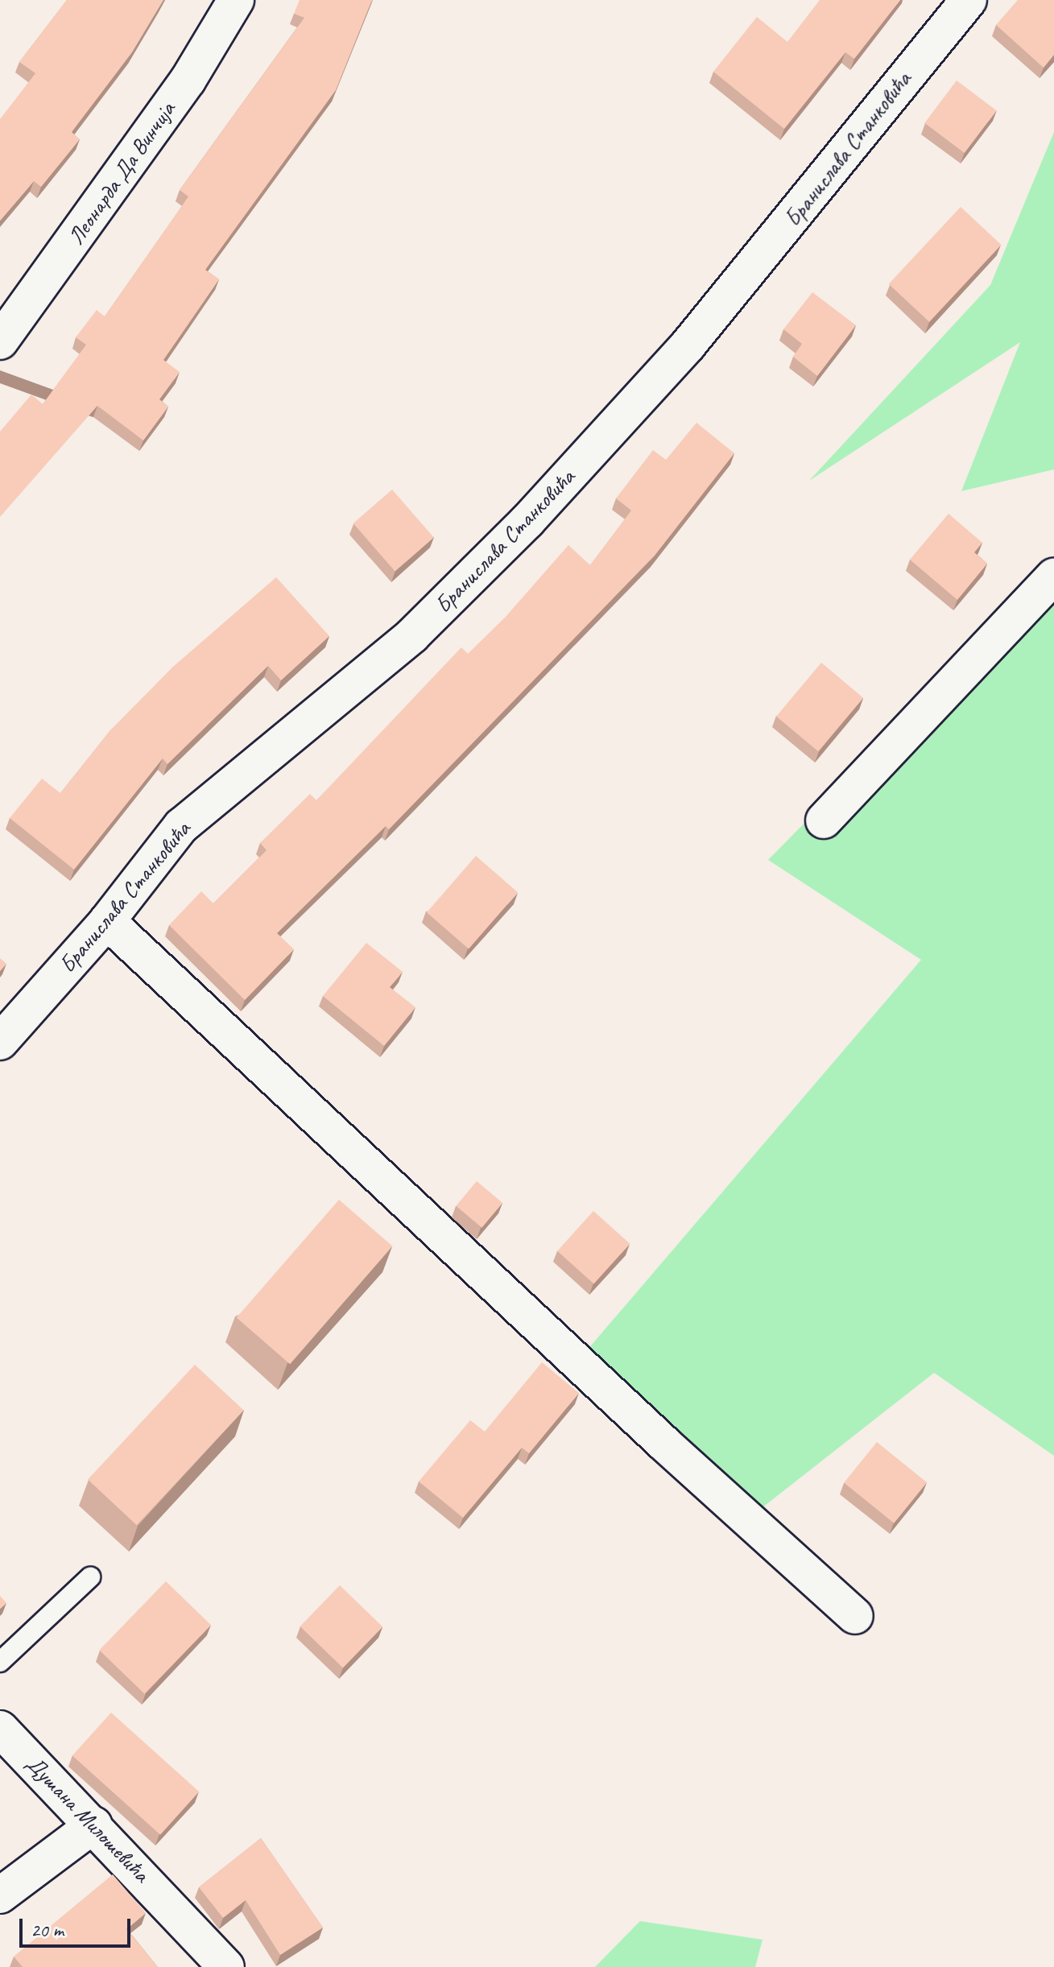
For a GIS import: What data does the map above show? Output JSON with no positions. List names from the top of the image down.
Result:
{
  "streets": {
    "street": ["Бранислава Станковића", "Леонарда Да Винчија", "Душана Милошевића"]
  },
  "scale_bar": "20 m"
}
